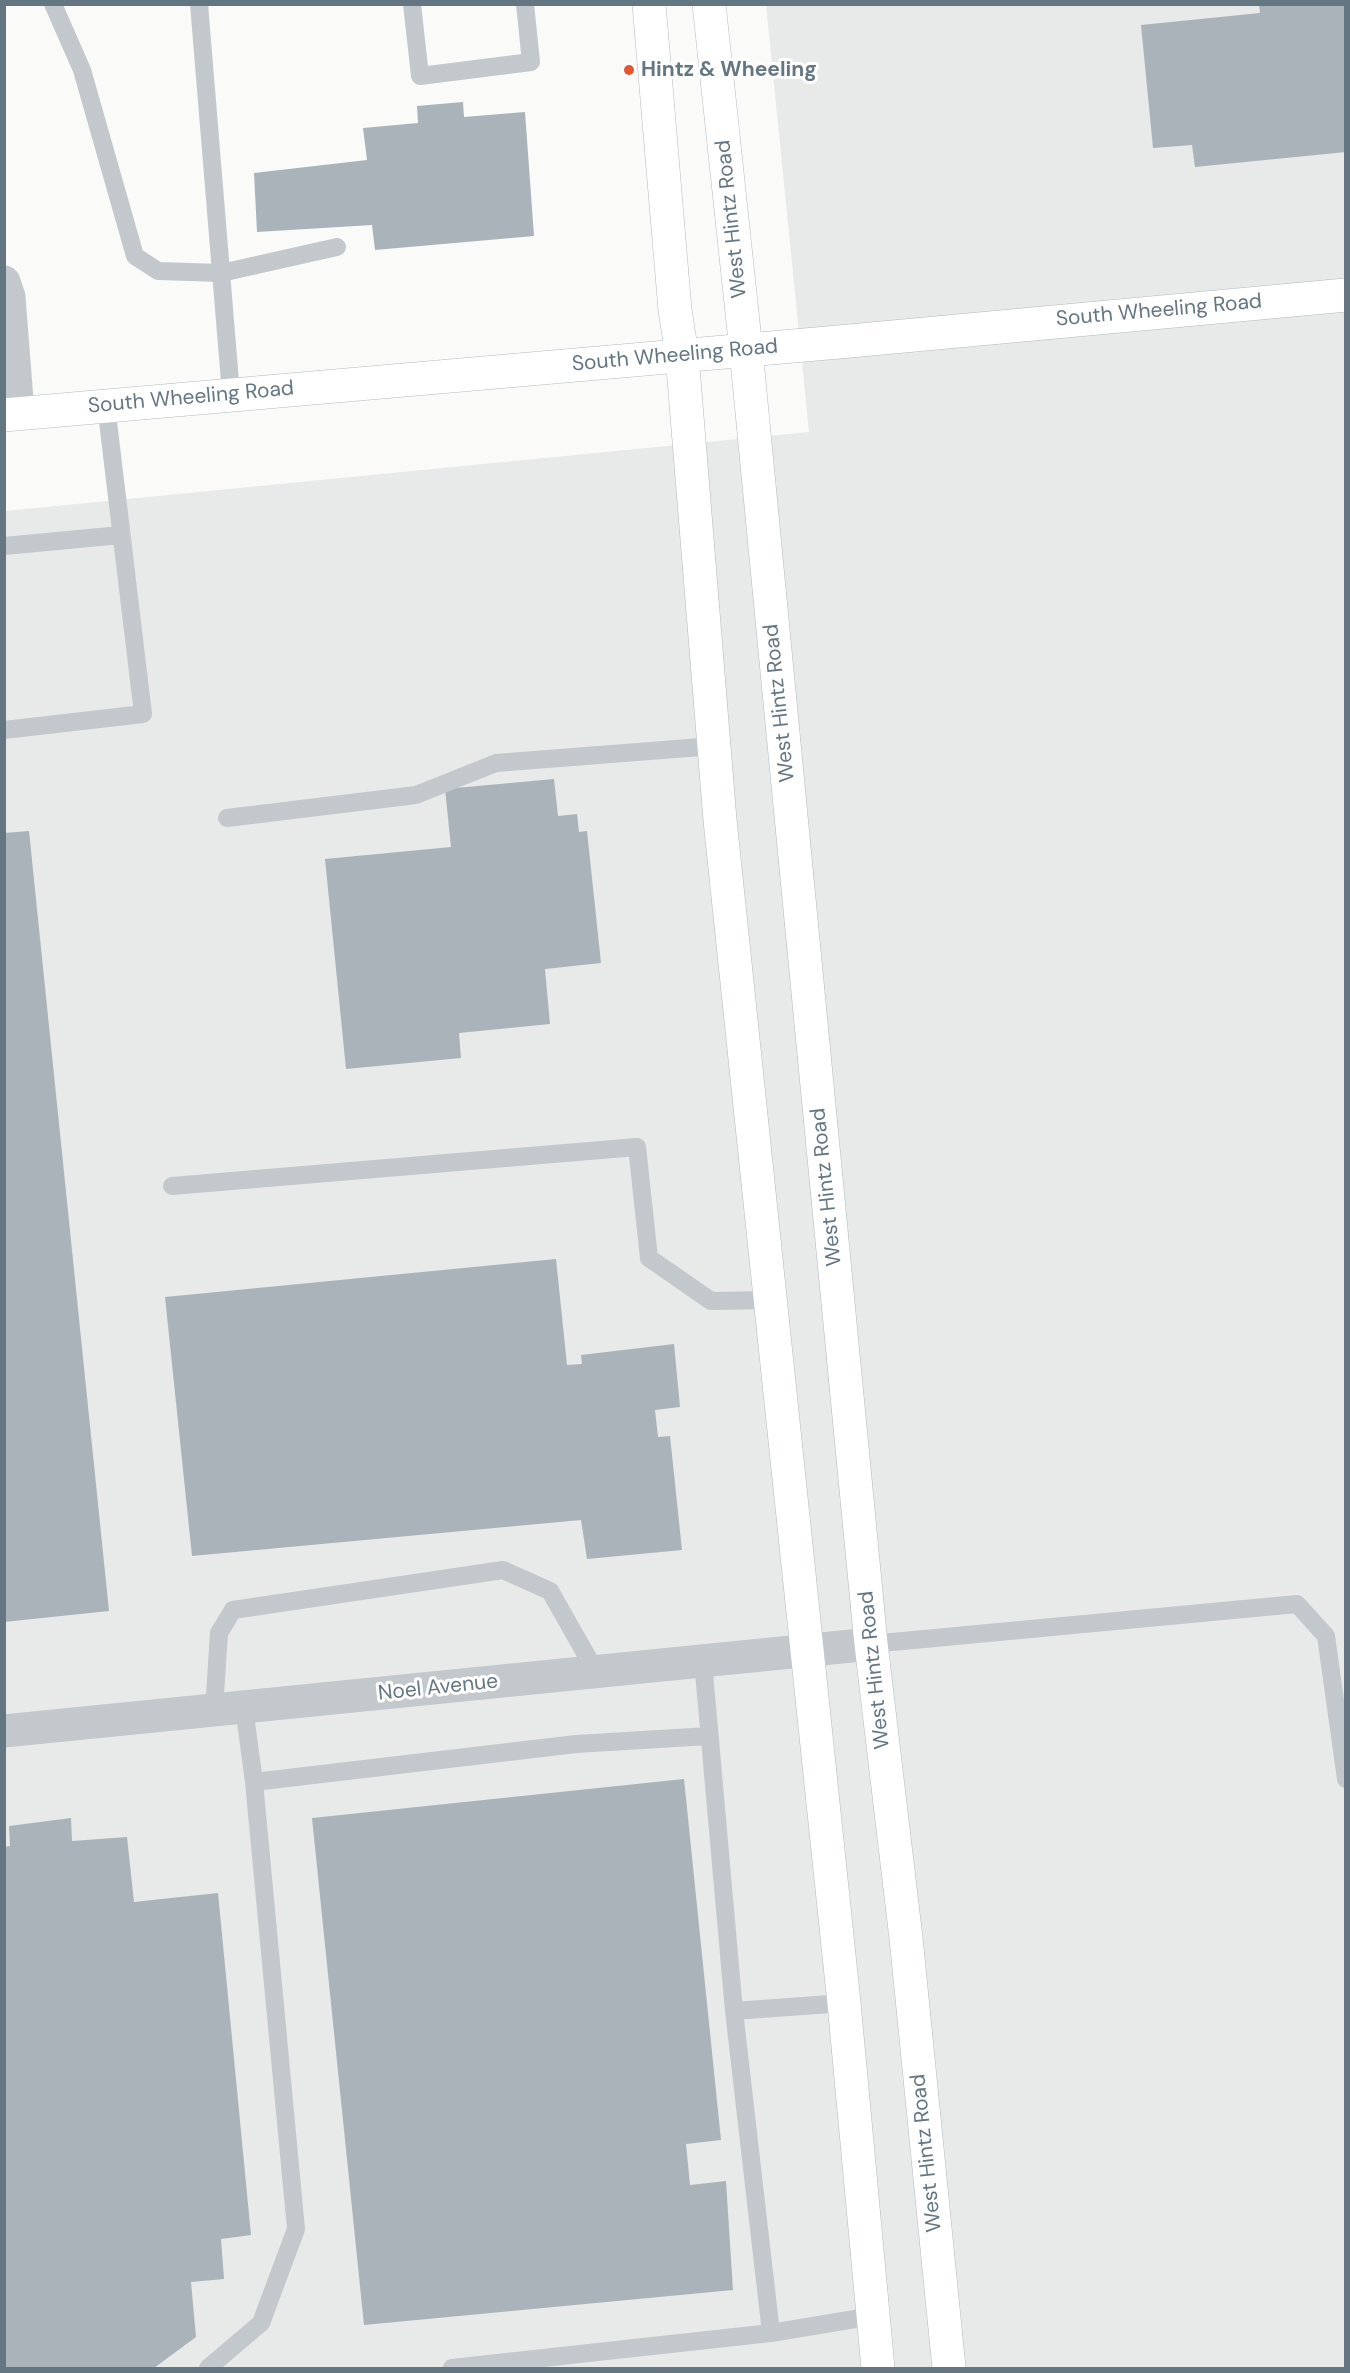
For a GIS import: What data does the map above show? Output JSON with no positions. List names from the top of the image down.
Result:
{
  "streets": {
    "main road": ["West Hintz Road", "South Wheeling Road"],
    "street": ["Noel Avenue"]
  },
  "crossings": [
    ["West Hintz Road", "South Wheeling Road"],
    ["West Hintz Road", "Noel Avenue"]
  ],
  "places": ["Hintz & Wheeling"]
}
